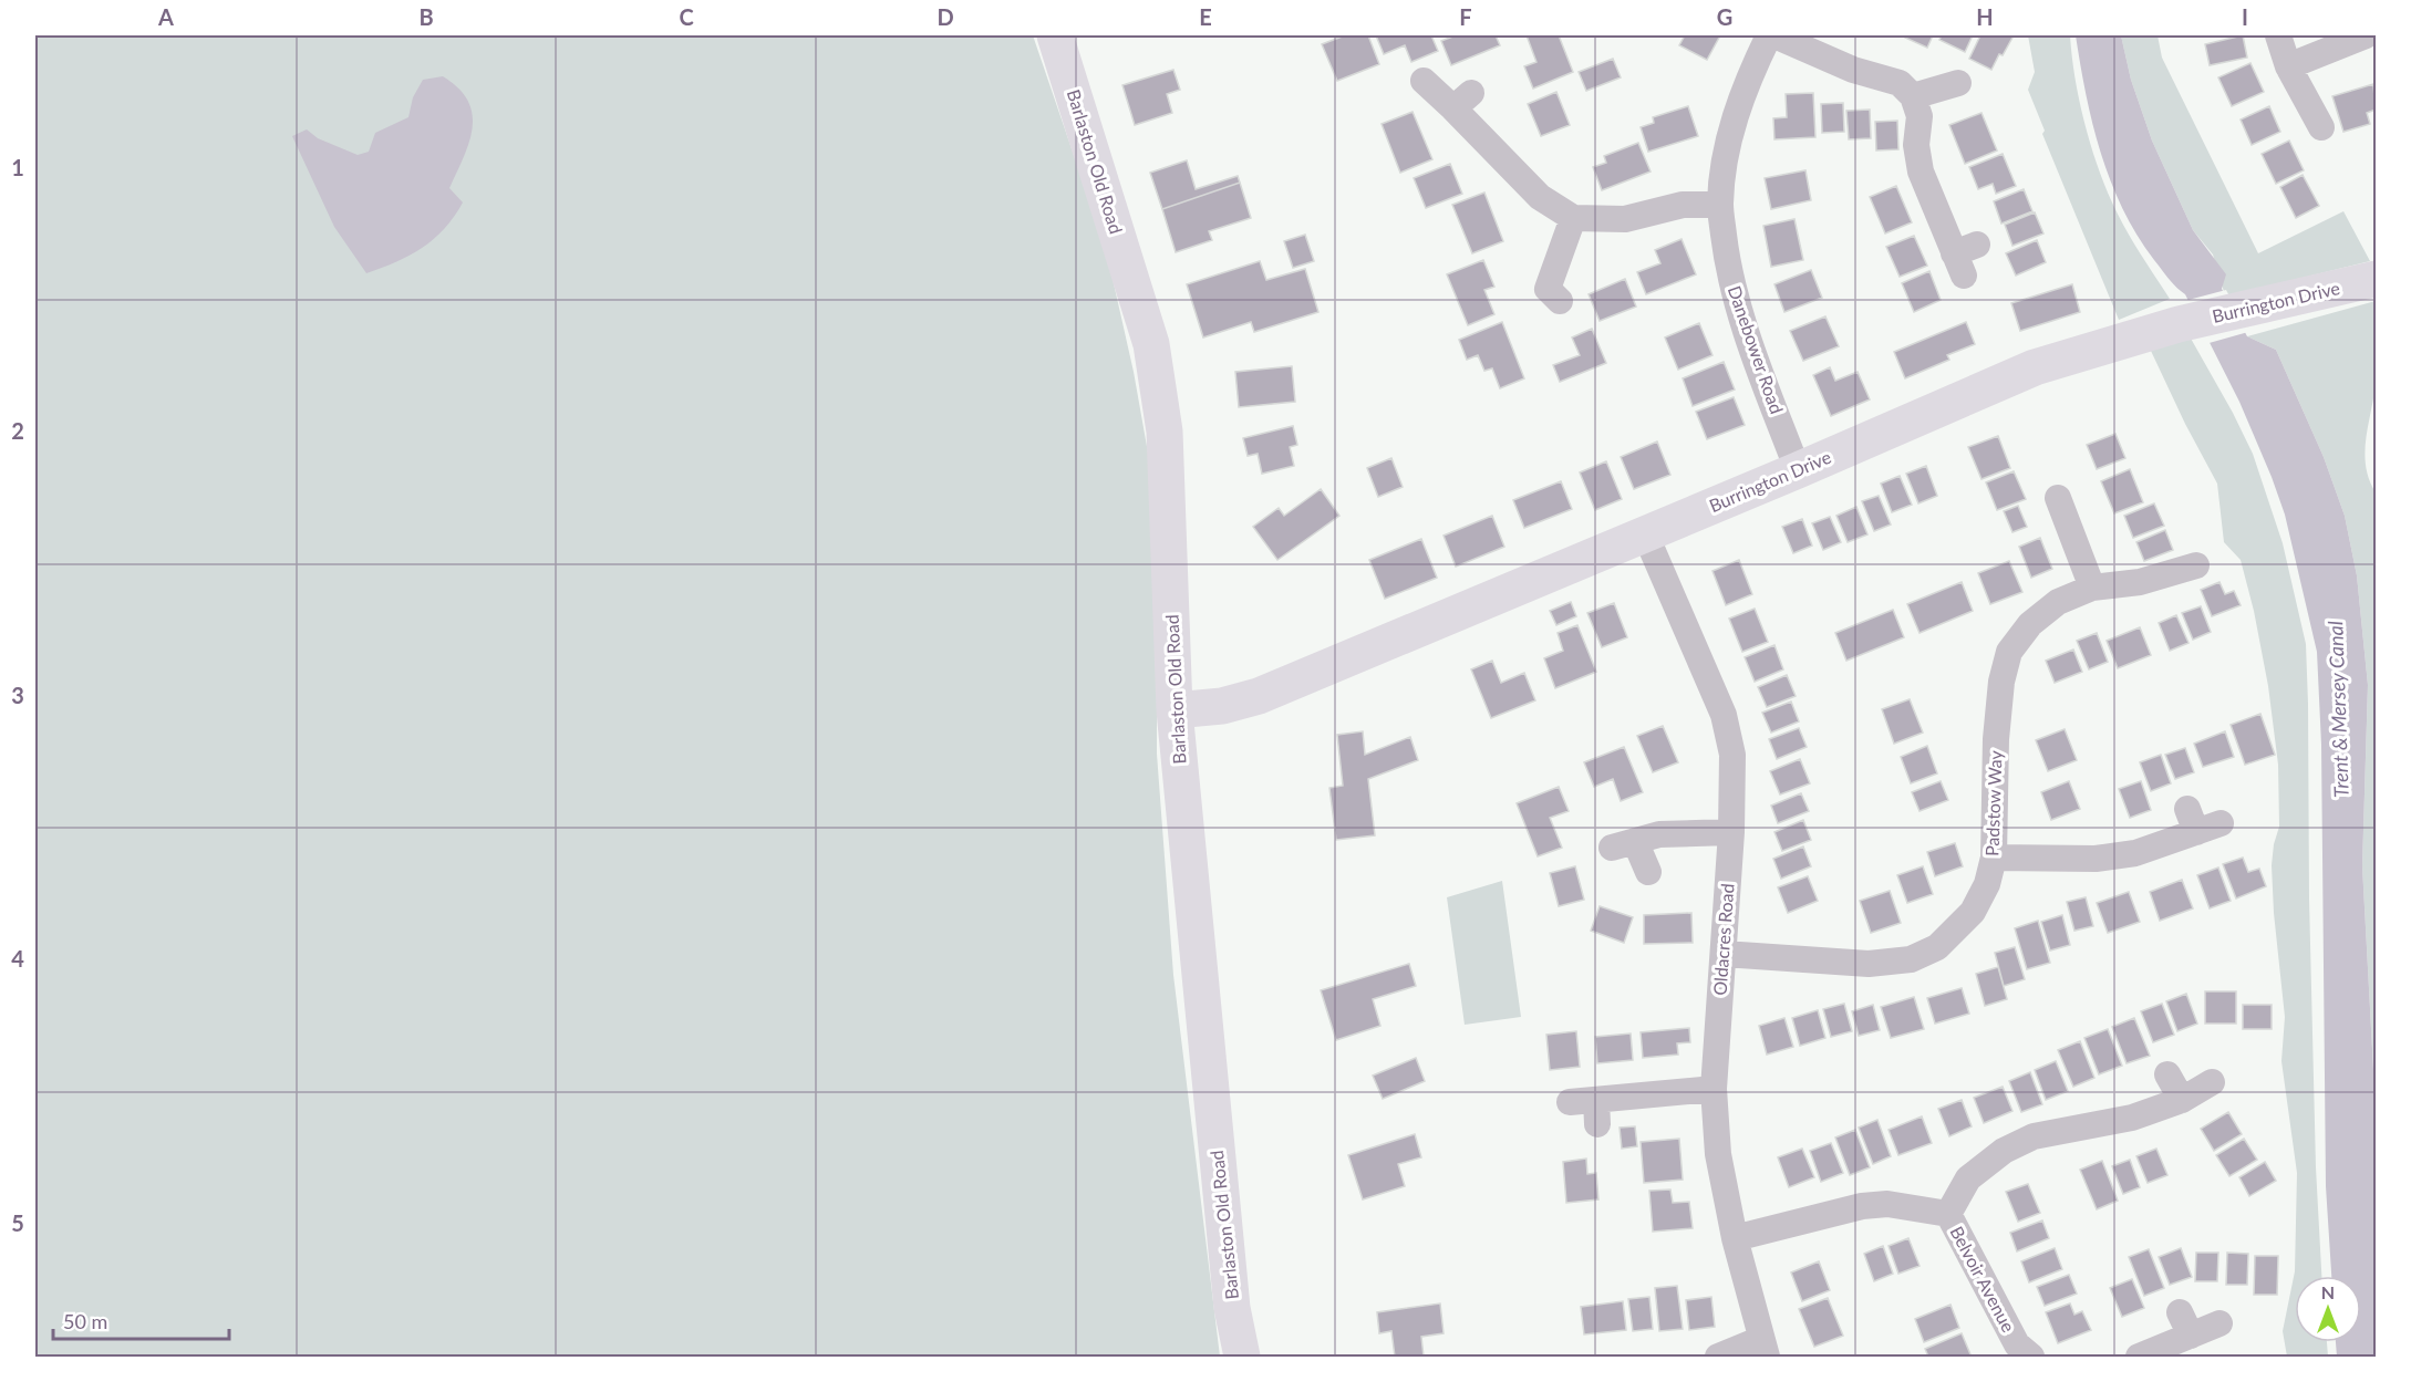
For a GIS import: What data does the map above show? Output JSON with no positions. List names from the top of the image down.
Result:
{
  "streets": {
    "street": [
      "Barlaston Old Road",
      "Burrington Drive",
      "Danebower Road",
      "Padstow Way",
      "Oldacres Road",
      "Belvoir Avenue"
    ]
  },
  "crossings": [
    ["Barlaston Old Road", "Burrington Drive"],
    ["Burrington Drive", "Danebower Road"],
    ["Burrington Drive", "Oldacres Road"],
    ["Padstow Way", "Oldacres Road"],
    ["Oldacres Road", "Belvoir Avenue"]
  ],
  "water": ["Trent & Mersey Canal"],
  "scale_bar": "50 m",
  "north": "top",
  "grid": {
    "columns": [
      "A",
      "B",
      "C",
      "D",
      "E",
      "F",
      "G",
      "H",
      "I"
    ],
    "rows": [
      "1",
      "2",
      "3",
      "4",
      "5"
    ]
  }
}
